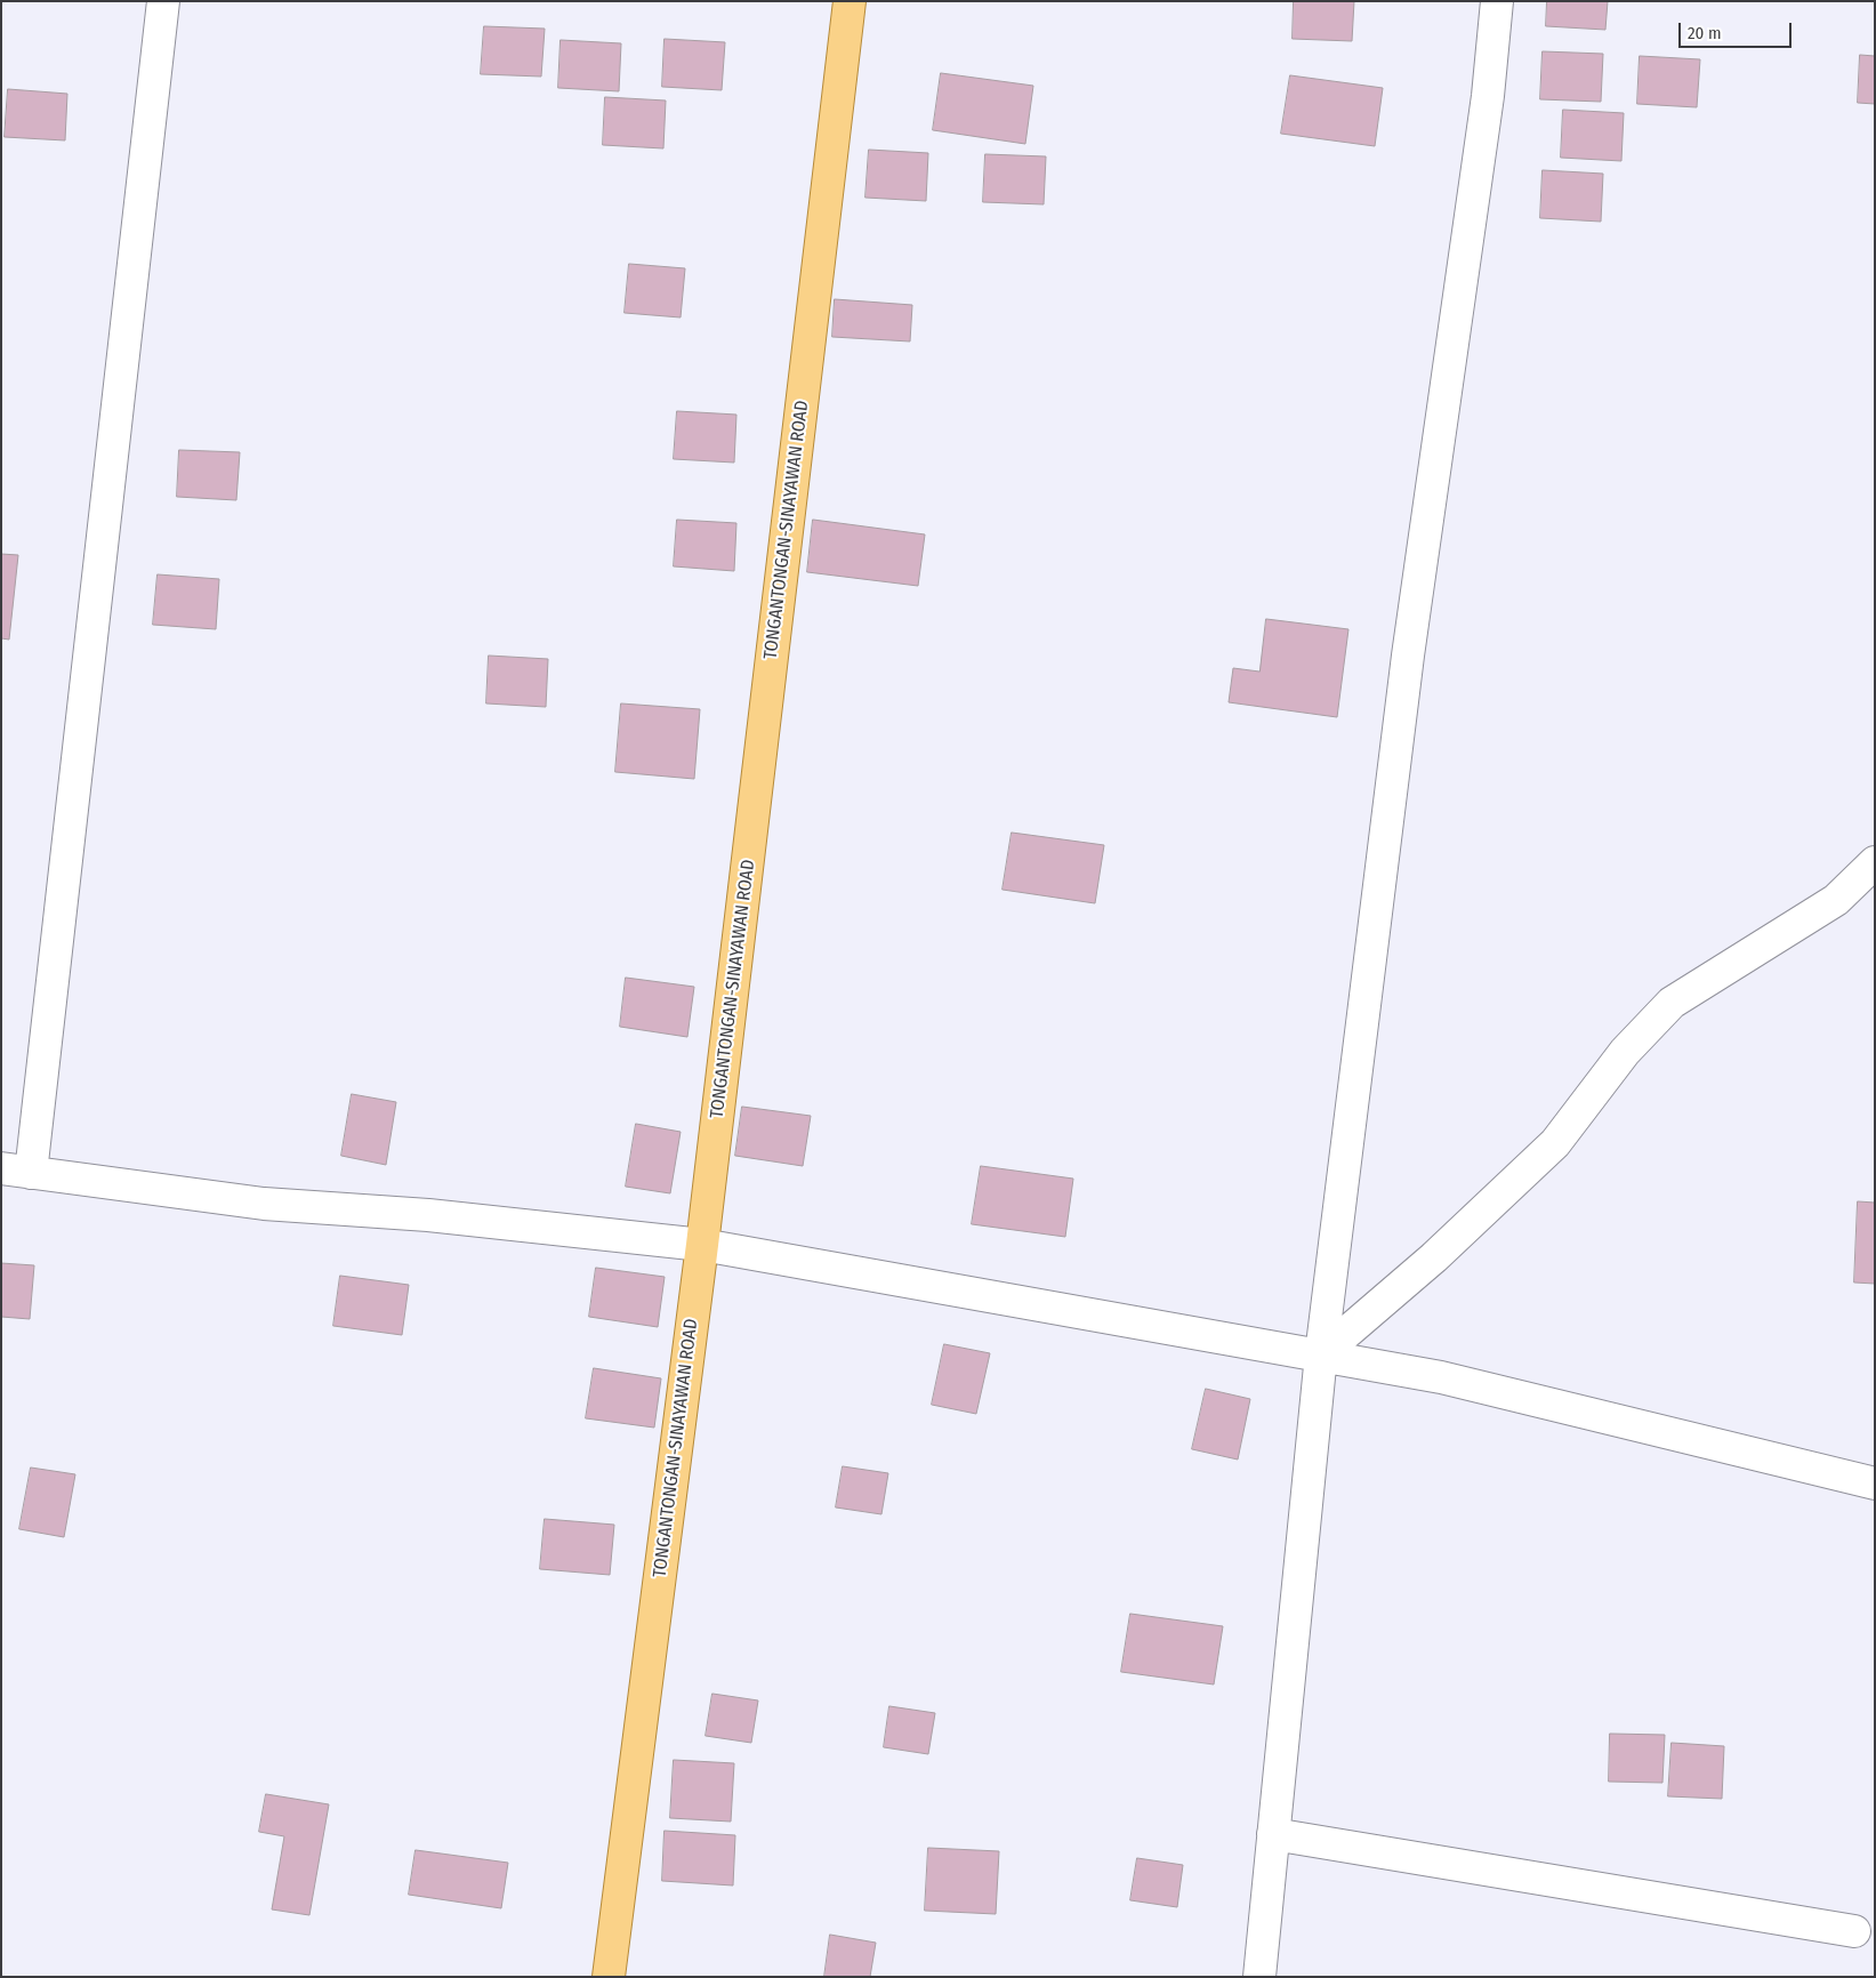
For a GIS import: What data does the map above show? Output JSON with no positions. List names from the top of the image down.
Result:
{
  "streets": {
    "main road": ["TONGANTONGAN-SINAYAWAN ROAD"]
  },
  "scale_bar": "20 m"
}
